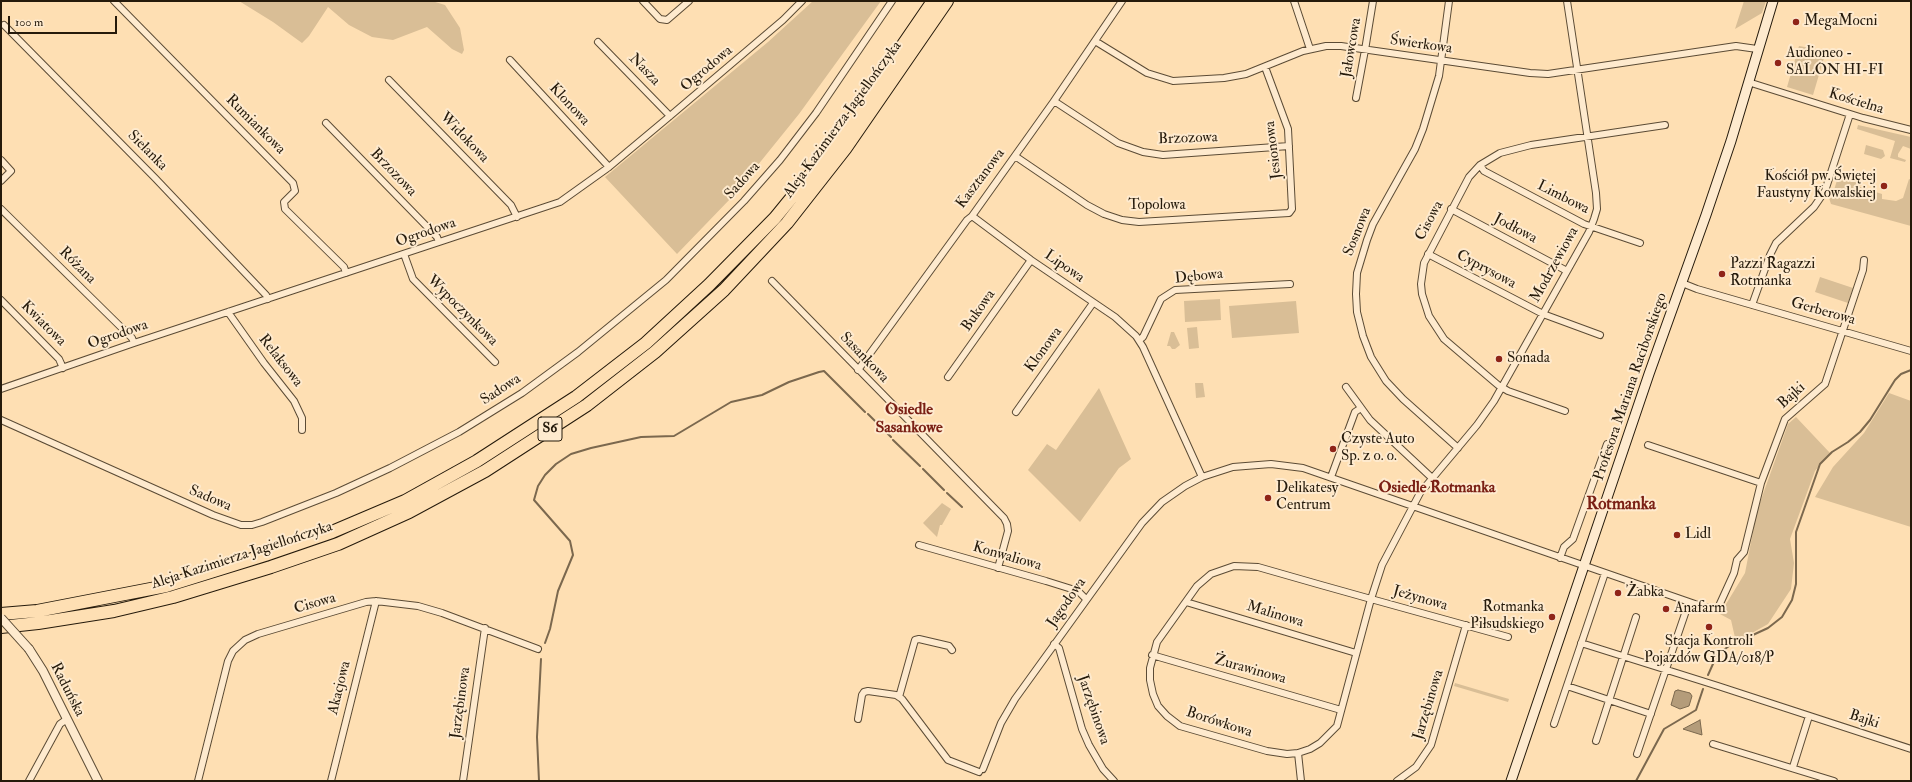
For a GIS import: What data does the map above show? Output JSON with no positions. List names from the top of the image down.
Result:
{
  "streets": {
    "highway": ["Aleja Kazimierza Jagiellończyka", "S6"],
    "main road": ["Profesora Mariana Raciborskiego"],
    "street": [
      "Świerkowa",
      "Jałowcowa",
      "Ogrodowa",
      "Nasza",
      "Kościelna",
      "Klonowa",
      "Rumiankowa",
      "Widokowa",
      "Brzozowa",
      "Jesionowa",
      "Sielanka",
      "Kasztanowa",
      "Sadowa",
      "Limbowa",
      "Topolowa",
      "Cisowa",
      "Jodłowa",
      "Sosnowa",
      "Modrzewiowa",
      "Różana",
      "Lipowa",
      "Cyprysowa",
      "Dębowa",
      "Wypoczynkowa",
      "Bukowa",
      "Gerberowa",
      "Kwiatowa",
      "Sasankowa",
      "Relaksowa",
      "Bajki",
      "Konwaliowa",
      "Jeżynowa",
      "Jagodowa",
      "Malinowa",
      "Żurawinowa",
      "Akacjowa",
      "Raduńska",
      "Jarzębinowa",
      "Borówkowa"
    ]
  },
  "crossings": [
    ["Świerkowa", "Jałowcowa"],
    ["Świerkowa", "Jesionowa"],
    ["Świerkowa", "Kasztanowa"],
    ["Świerkowa", "Sosnowa"],
    ["Świerkowa", "Modrzewiowa"],
    ["Świerkowa", "Profesora Mariana Raciborskiego"],
    ["Ogrodowa", "Nasza"],
    ["Ogrodowa", "Klonowa"],
    ["Ogrodowa", "Rumiankowa"],
    ["Ogrodowa", "Widokowa"],
    ["Ogrodowa", "Brzozowa"],
    ["Ogrodowa", "Sielanka"],
    ["Ogrodowa", "Różana"],
    ["Ogrodowa", "Wypoczynkowa"],
    ["Ogrodowa", "Kwiatowa"],
    ["Ogrodowa", "Relaksowa"],
    ["Kościelna", "Profesora Mariana Raciborskiego"],
    ["Klonowa", "Lipowa"],
    ["Brzozowa", "Jesionowa"],
    ["Brzozowa", "Kasztanowa"],
    ["Jesionowa", "Topolowa"],
    ["Kasztanowa", "Topolowa"],
    ["Kasztanowa", "Lipowa"],
    ["Kasztanowa", "Sasankowa"],
    ["Limbowa", "Cisowa"],
    ["Limbowa", "Modrzewiowa"],
    ["Cisowa", "Jodłowa"],
    ["Cisowa", "Modrzewiowa"],
    ["Cisowa", "Cyprysowa"],
    ["Cisowa", "Akacjowa"],
    ["Cisowa", "Jarzębinowa"],
    ["Jodłowa", "Modrzewiowa"],
    ["Sosnowa", "Modrzewiowa"],
    ["Modrzewiowa", "Cyprysowa"],
    ["Modrzewiowa", "Bajki"],
    ["Modrzewiowa", "Jagodowa"],
    ["Modrzewiowa", "Borówkowa"],
    ["Lipowa", "Dębowa"],
    ["Lipowa", "Bukowa"],
    ["Gerberowa", "Profesora Mariana Raciborskiego"],
    ["Gerberowa", "Bajki"],
    ["Sasankowa", "Konwaliowa"],
    ["Profesora Mariana Raciborskiego", "Bajki"],
    ["Bajki", "Jagodowa"],
    ["Bajki", "Borówkowa"],
    ["Konwaliowa", "Jagodowa"],
    ["Jeżynowa", "Jarzębinowa"],
    ["Jeżynowa", "Borówkowa"],
    ["Jagodowa", "Jarzębinowa"],
    ["Jagodowa", "Borówkowa"],
    ["Malinowa", "Borówkowa"],
    ["Żurawinowa", "Borówkowa"]
  ],
  "districts": ["Osiedle Sasankowe", "Osiedle Rotmanka", "Rotmanka"],
  "places": [
    "MegaMocni",
    "Audioneo - SALON HI-FI",
    "Kościół pw. Świętej Faustyny Kowalskiej",
    "Pazzi Ragazzi Rotmanka",
    "Sonada",
    "Czyste Auto Sp. z o. o.",
    "Delikatesy Centrum",
    "Lidl",
    "Żabka",
    "Anafarm",
    "Rotmanka Piłsudskiego",
    "Stacja Kontroli Pojazdów GDA/018/P"
  ],
  "scale_bar": "100 m"
}
